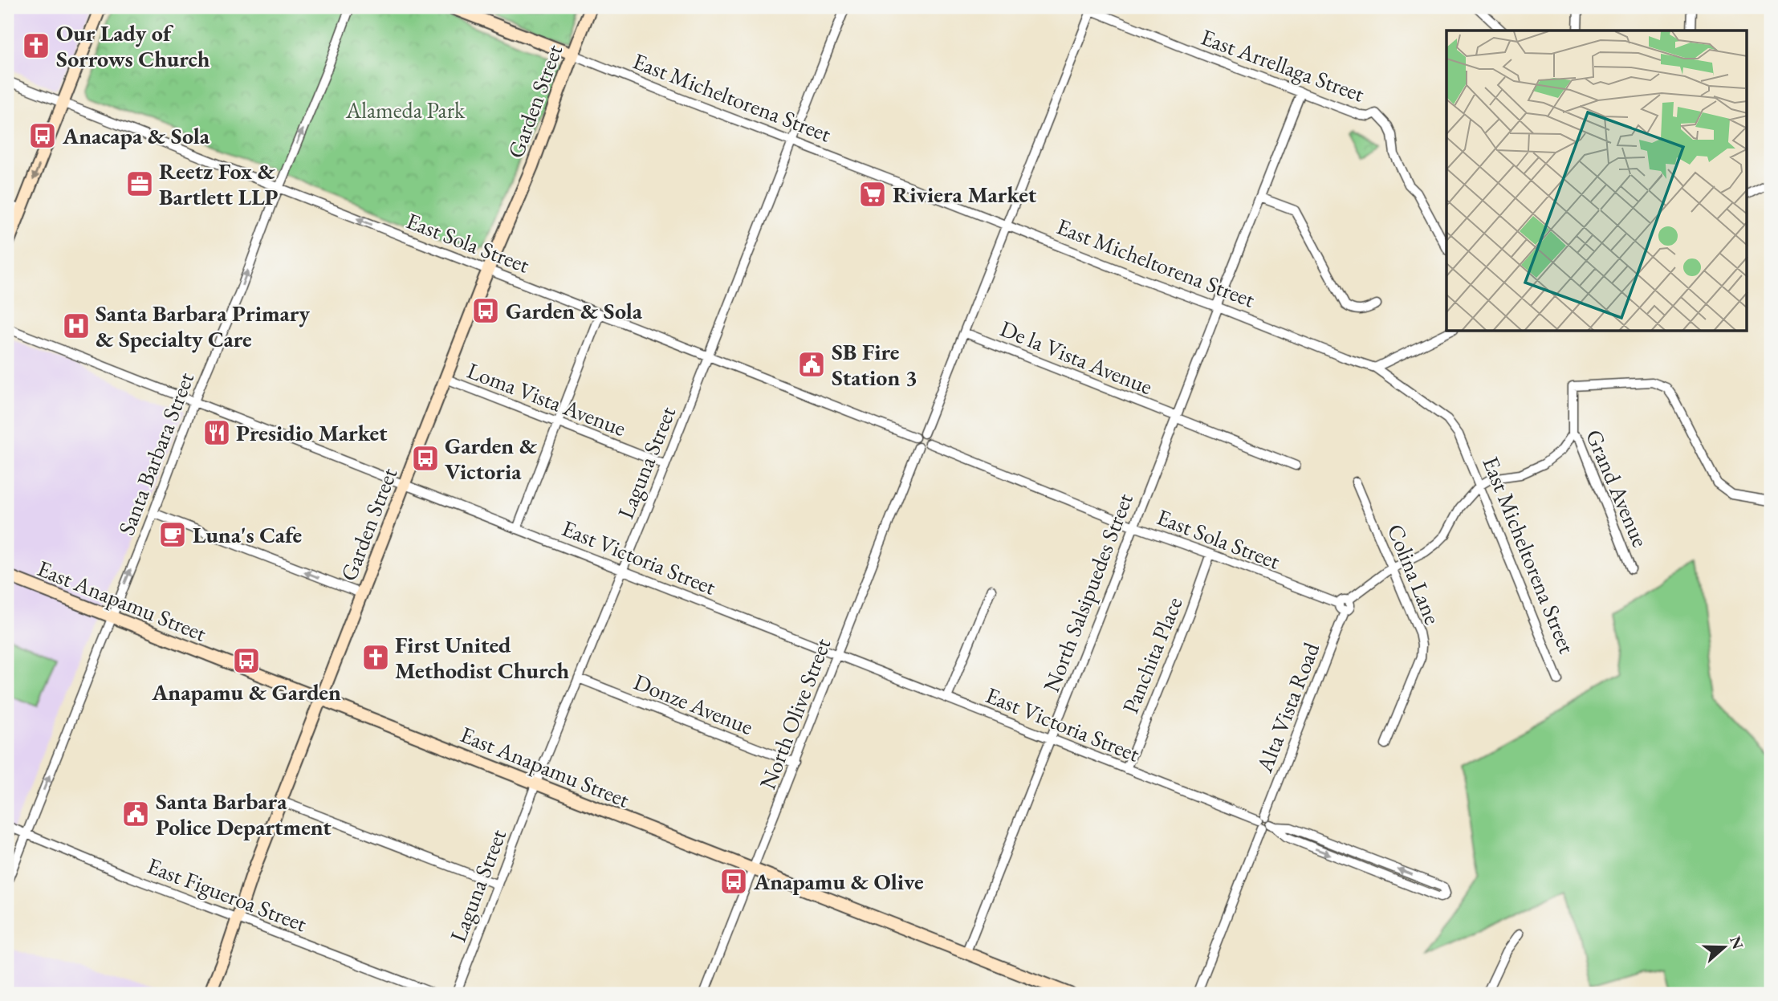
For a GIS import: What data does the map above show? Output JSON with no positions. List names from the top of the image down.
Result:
{
  "streets": {
    "street": [
      "East Arrellaga Street",
      "East Micheltorena Street",
      "Garden Street",
      "East Sola Street",
      "De la Vista Avenue",
      "Loma Vista Avenue",
      "Santa Barbara Street",
      "Laguna Street",
      "Grand Avenue",
      "East Victoria Street",
      "Colina Lane",
      "North Salsipuedes Street",
      "East Anapamu Street",
      "Panchita Place",
      "Donze Avenue",
      "Alta Vista Road",
      "North Olive Street",
      "East Figueroa Street"
    ]
  },
  "crossings": [
    ["East Arrellaga Street", "North Salsipuedes Street"],
    ["East Micheltorena Street", "Garden Street"],
    ["East Micheltorena Street", "Laguna Street"],
    ["East Micheltorena Street", "North Salsipuedes Street"],
    ["East Micheltorena Street", "Alta Vista Road"],
    ["Garden Street", "East Sola Street"],
    ["Garden Street", "Loma Vista Avenue"],
    ["Garden Street", "East Victoria Street"],
    ["Garden Street", "East Anapamu Street"],
    ["Garden Street", "East Figueroa Street"],
    ["East Sola Street", "Santa Barbara Street"],
    ["East Sola Street", "Laguna Street"],
    ["East Sola Street", "North Salsipuedes Street"],
    ["East Sola Street", "Panchita Place"],
    ["East Sola Street", "Alta Vista Road"],
    ["East Sola Street", "North Olive Street"],
    ["De la Vista Avenue", "North Salsipuedes Street"],
    ["Loma Vista Avenue", "Laguna Street"],
    ["Santa Barbara Street", "East Victoria Street"],
    ["Santa Barbara Street", "East Anapamu Street"],
    ["Santa Barbara Street", "East Figueroa Street"],
    ["Laguna Street", "East Victoria Street"],
    ["Laguna Street", "East Anapamu Street"],
    ["Laguna Street", "Donze Avenue"],
    ["Grand Avenue", "Alta Vista Road"],
    ["East Victoria Street", "North Salsipuedes Street"],
    ["East Victoria Street", "Panchita Place"],
    ["East Victoria Street", "Alta Vista Road"],
    ["East Victoria Street", "North Olive Street"],
    ["Colina Lane", "Alta Vista Road"],
    ["North Salsipuedes Street", "East Anapamu Street"],
    ["East Anapamu Street", "North Olive Street"],
    ["Donze Avenue", "North Olive Street"]
  ],
  "one_way": ["Santa Barbara Street"],
  "parks": ["Alameda Park"],
  "places": {
    "church": ["Our Lady of Sorrows Church", "First United Methodist Church"],
    "bus stop": [
      "Anacapa & Sola",
      "Garden & Sola",
      "Garden & Victoria",
      "Anapamu & Garden",
      "Anapamu & Olive"
    ],
    "office": ["Reetz Fox & Bartlett LLP"],
    "supermarket": ["Riviera Market"],
    "hospital": ["Santa Barbara Primary & Specialty Care"],
    "public building": ["SB Fire Station 3", "Santa Barbara Police Department"],
    "restaurant": ["Presidio Market"],
    "cafe": ["Luna's Cafe"]
  },
  "north": "right"
}
